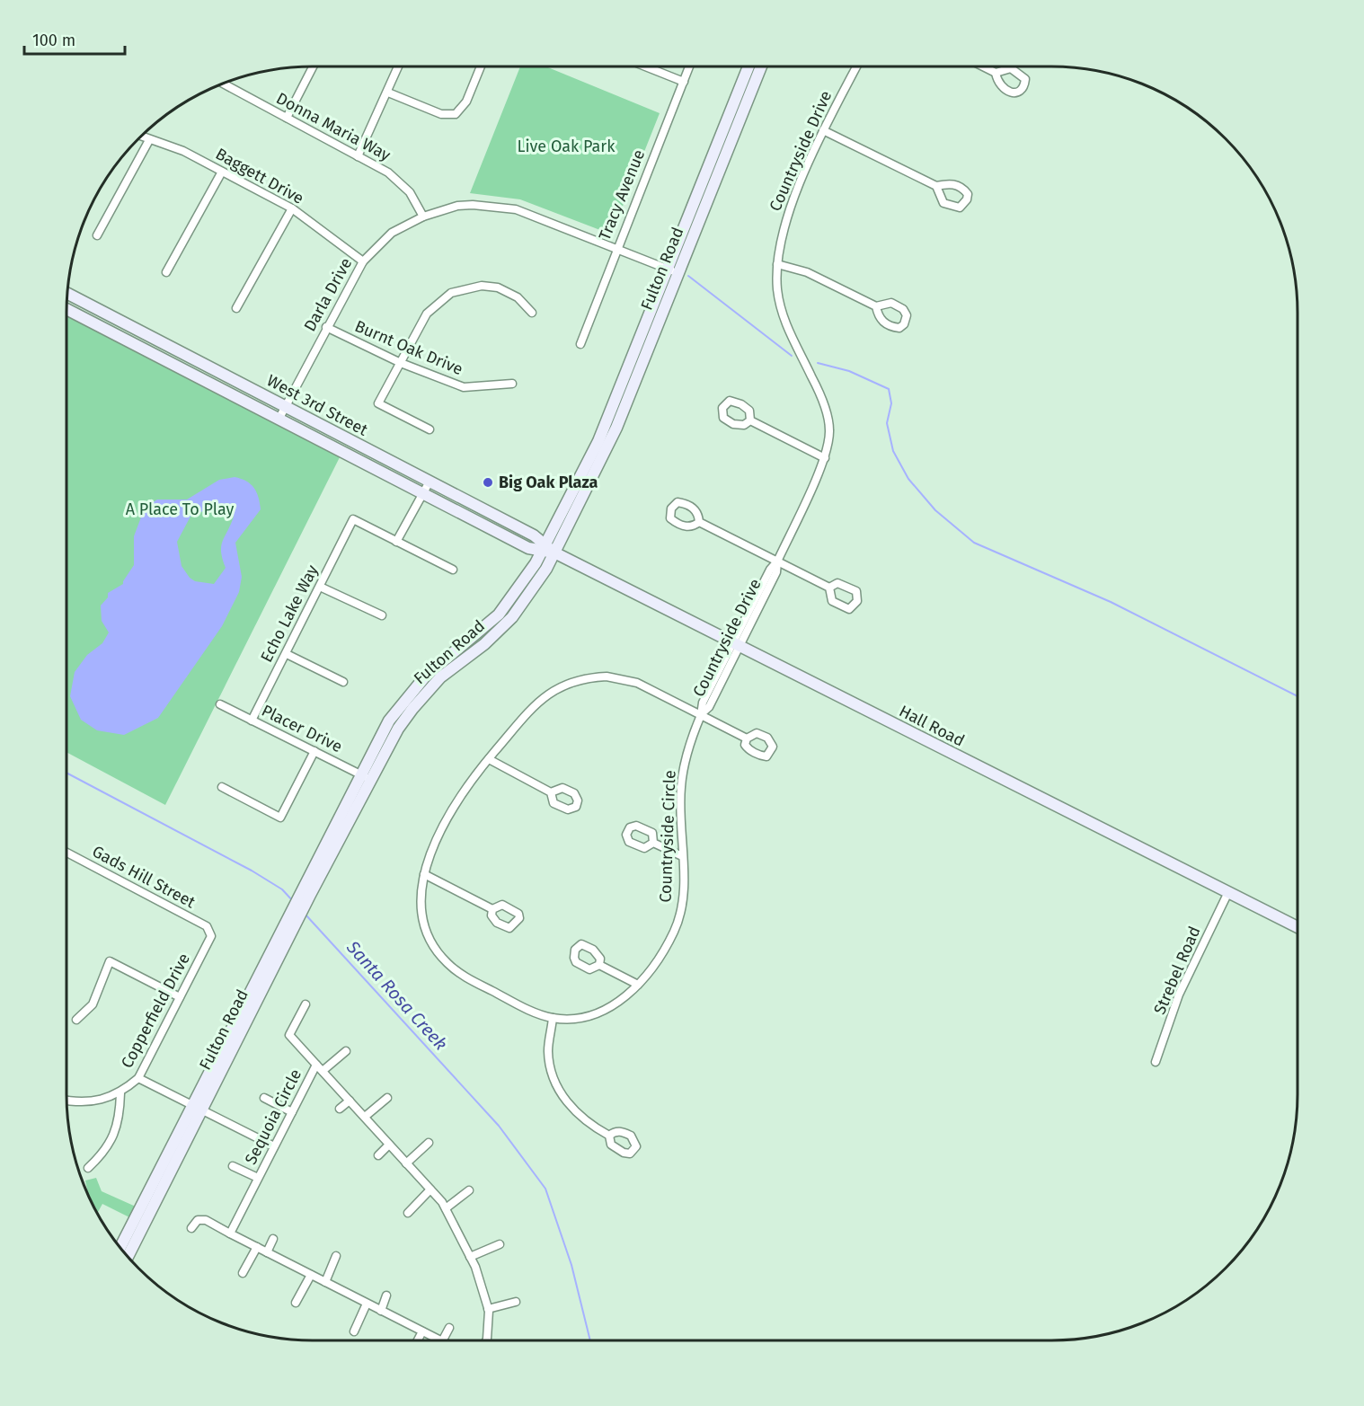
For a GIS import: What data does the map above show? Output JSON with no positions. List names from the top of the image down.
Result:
{
  "streets": {
    "main road": ["Fulton Road", "West 3rd Street", "Hall Road"],
    "street": [
      "Donna Maria Way",
      "Countryside Drive",
      "Baggett Drive",
      "Tracy Avenue",
      "Darla Drive",
      "Burnt Oak Drive",
      "Echo Lake Way",
      "Placer Drive",
      "Countryside Circle",
      "Gads Hill Street",
      "Strebel Road",
      "Copperfield Drive",
      "Sequoia Circle"
    ]
  },
  "crossings": [
    ["Donna Maria Way", "Darla Drive"],
    ["Countryside Drive", "Hall Road"],
    ["Countryside Drive", "Countryside Circle"],
    ["Baggett Drive", "Darla Drive"],
    ["Tracy Avenue", "Darla Drive"],
    ["Fulton Road", "Darla Drive"],
    ["Fulton Road", "West 3rd Street"],
    ["Fulton Road", "Hall Road"],
    ["Fulton Road", "Placer Drive"],
    ["Darla Drive", "Burnt Oak Drive"],
    ["Darla Drive", "West 3rd Street"],
    ["West 3rd Street", "Hall Road"],
    ["Echo Lake Way", "Placer Drive"],
    ["Hall Road", "Strebel Road"],
    ["Gads Hill Street", "Copperfield Drive"]
  ],
  "water": ["Santa Rosa Creek"],
  "parks": ["Live Oak Park", "A Place To Play"],
  "places": ["Big Oak Plaza"],
  "scale_bar": "100 m"
}
